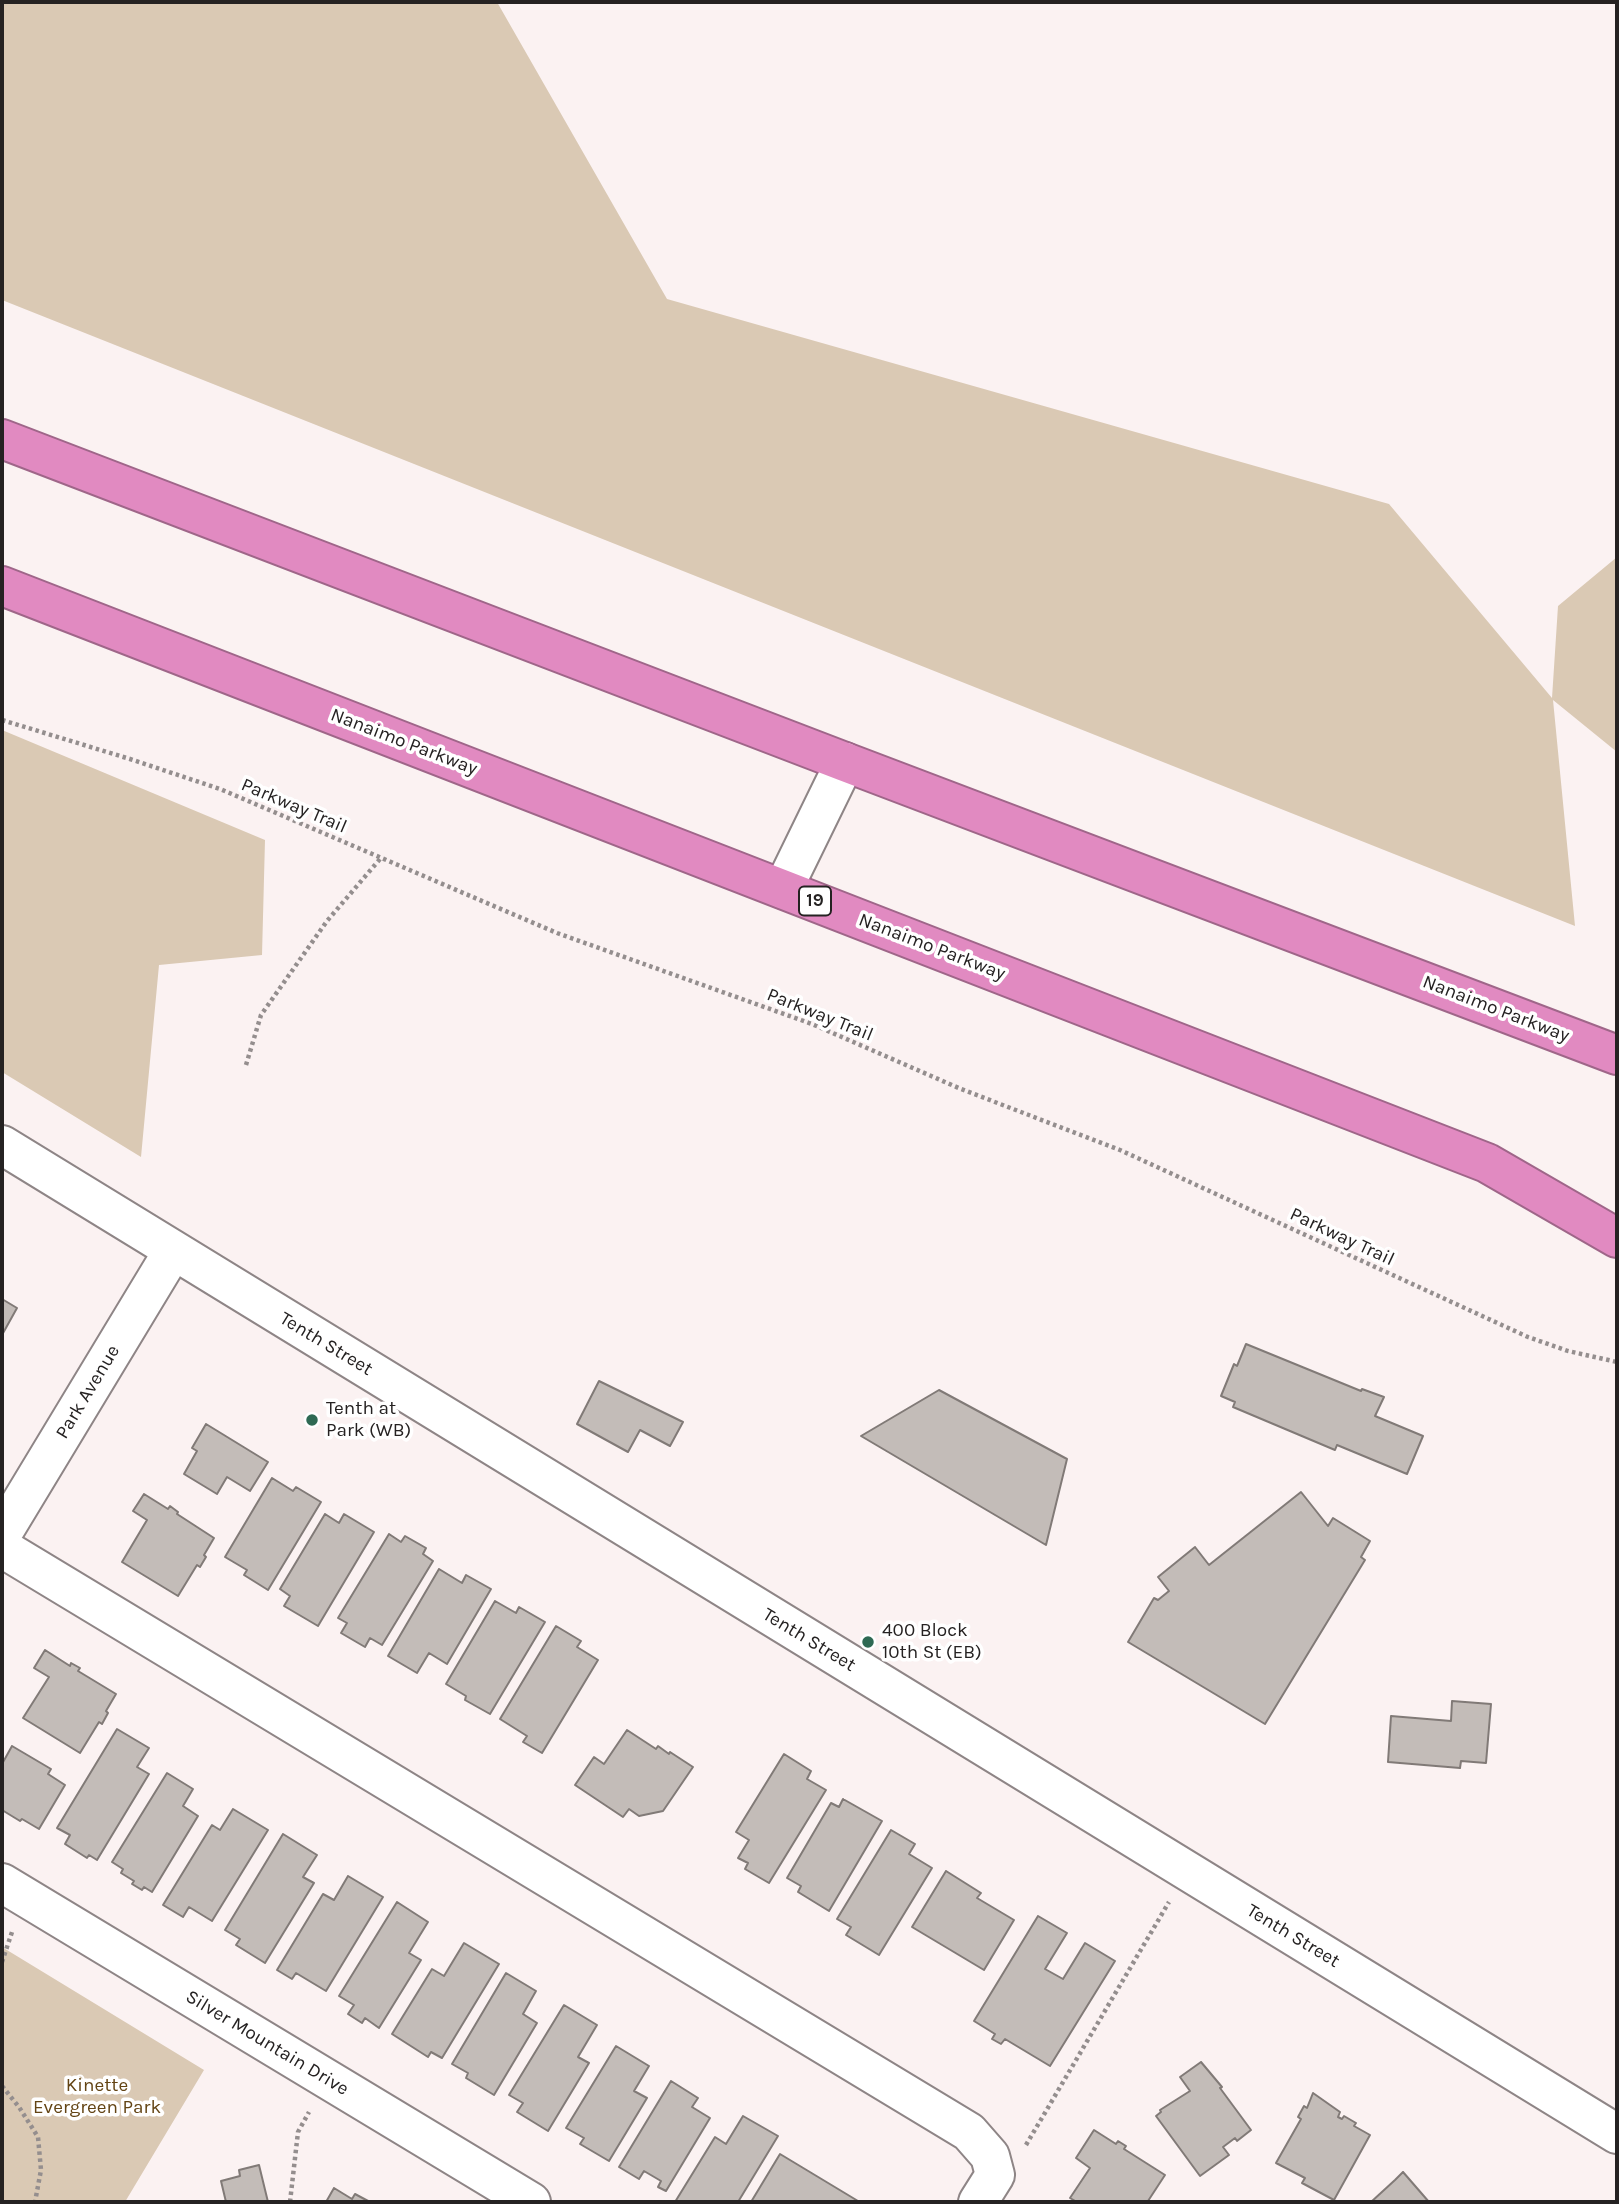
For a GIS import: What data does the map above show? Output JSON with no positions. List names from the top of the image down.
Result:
{
  "streets": {
    "highway": ["Nanaimo Parkway", "19"],
    "street": ["Tenth Street", "Park Avenue", "Silver Mountain Drive"],
    "path": ["Parkway Trail"]
  },
  "crossings": [
    ["Tenth Street", "Park Avenue"]
  ],
  "parks": ["Kinette Evergreen Park"],
  "places": ["Tenth at Park (WB)", "400 Block 10th St (EB)"]
}
